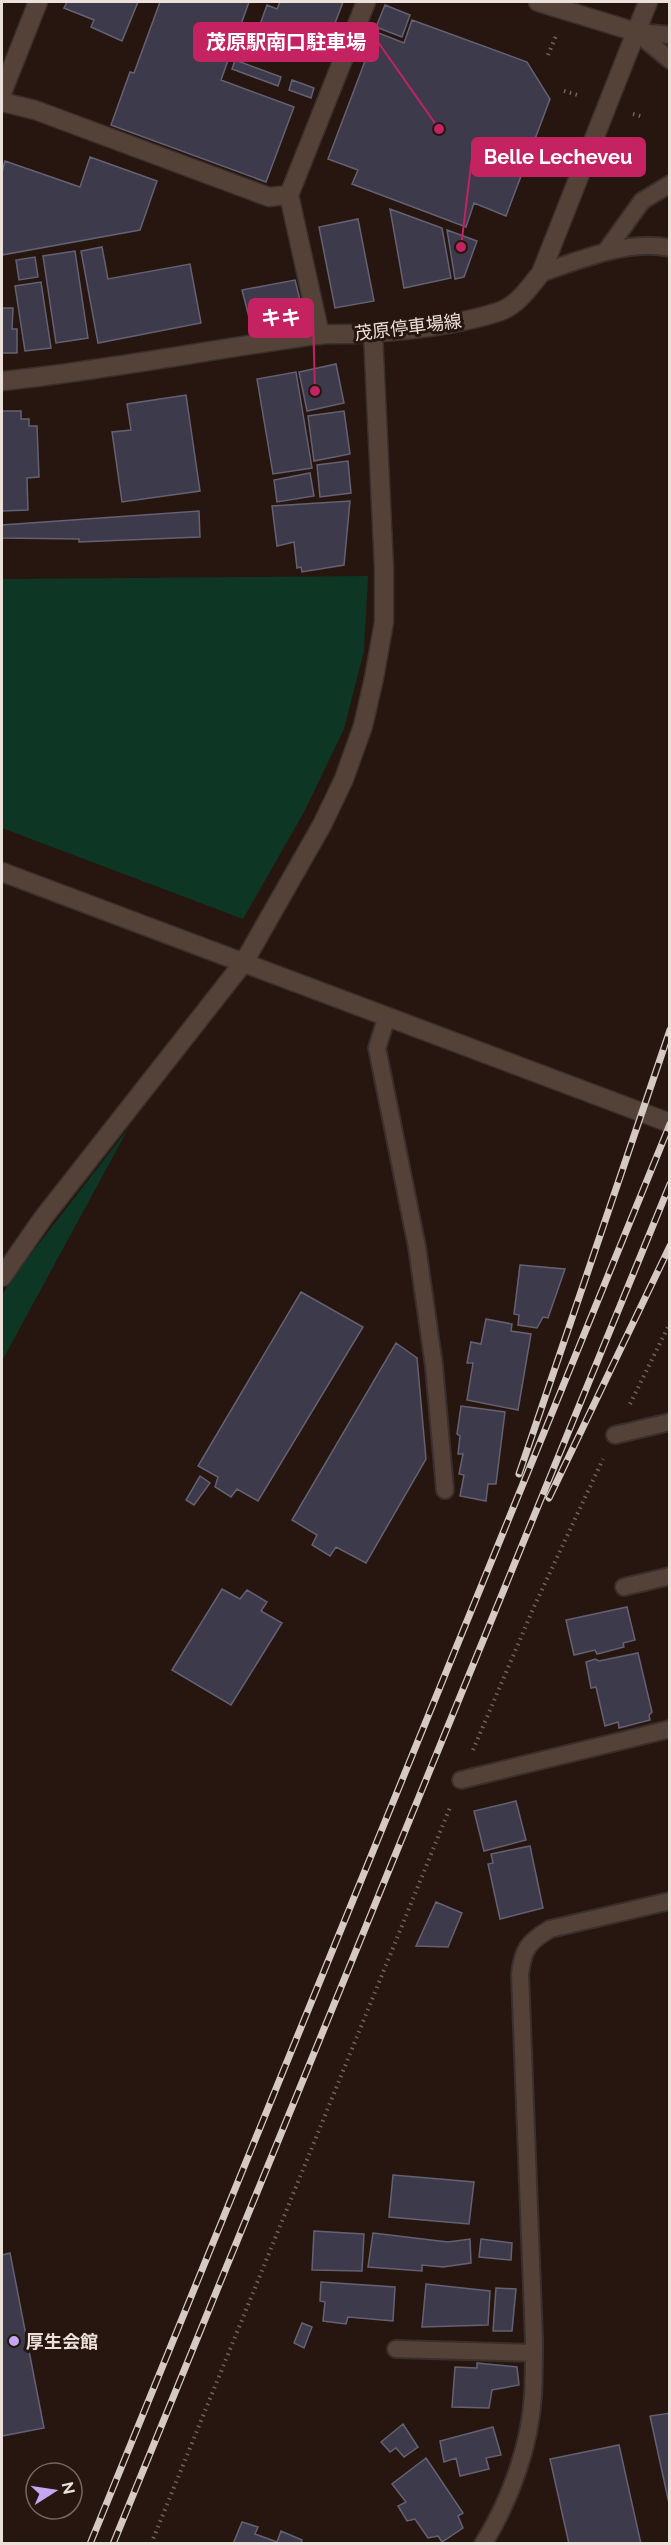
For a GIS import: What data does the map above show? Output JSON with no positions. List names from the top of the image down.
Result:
{
  "streets": {
    "street": ["茂原停車場線"]
  },
  "places": [
    "茂原駅南口駐車場",
    "Belle Lecheveu",
    "キキ",
    "厚生会館"
  ],
  "north": "right"
}
